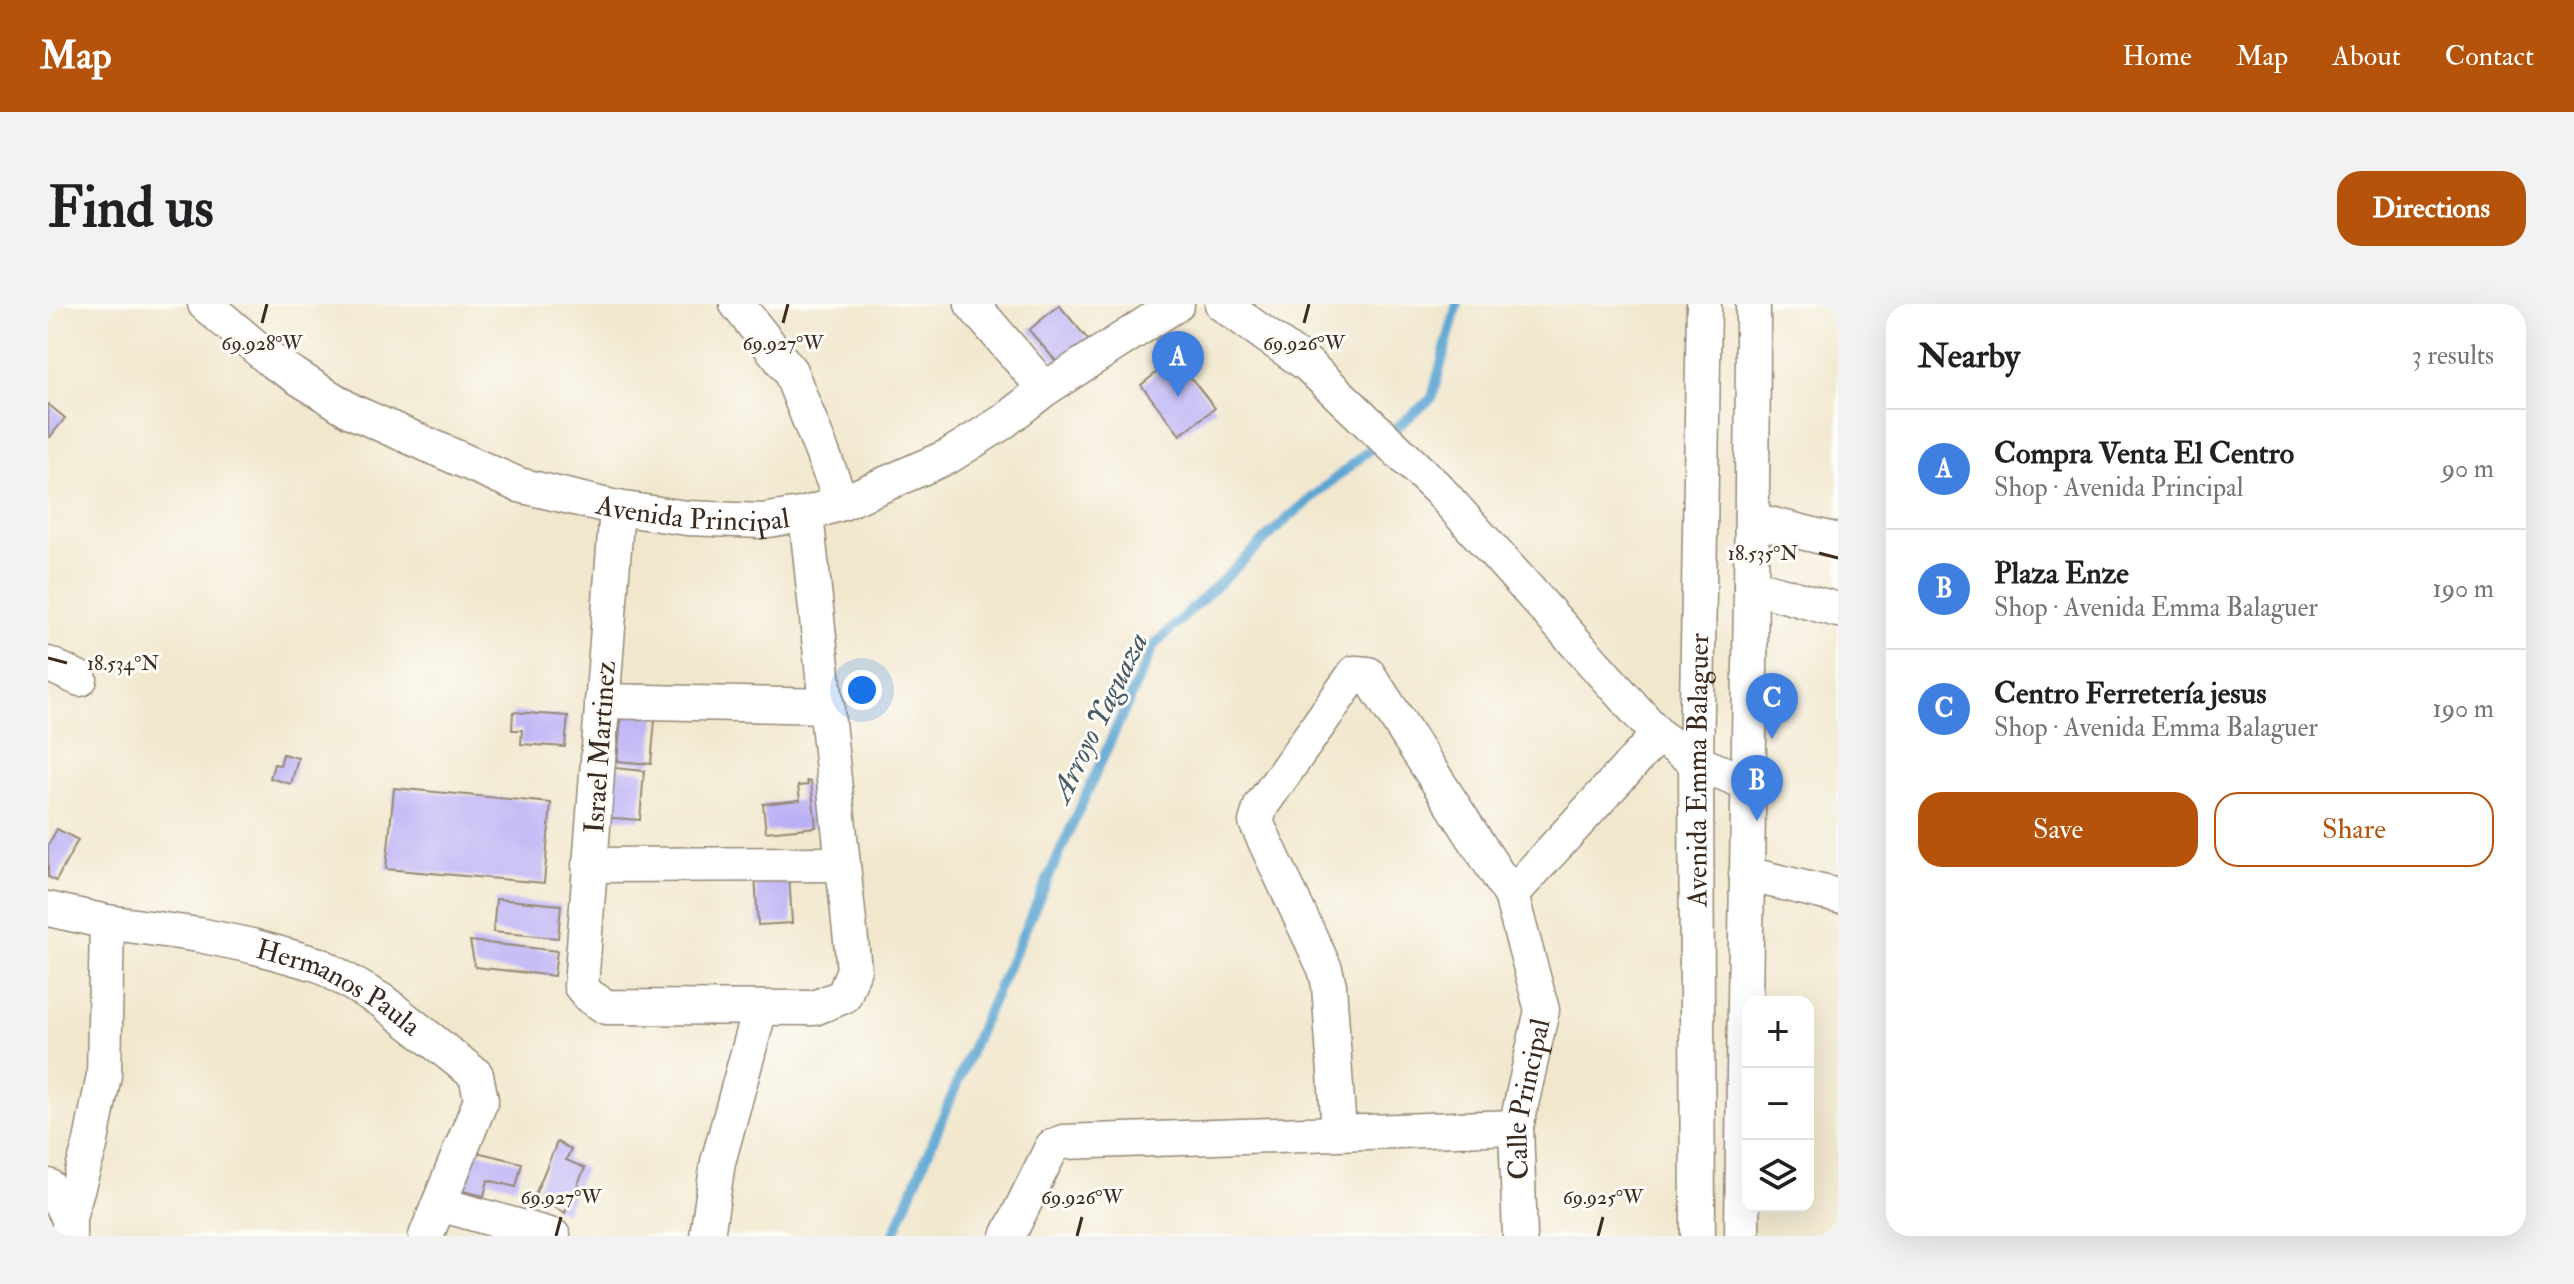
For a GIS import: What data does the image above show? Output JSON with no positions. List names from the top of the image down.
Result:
{
  "streets": {
    "street": [
      "Avenida Principal",
      "Israel Martinez",
      "Avenida Emma Balaguer",
      "Hermanos Paula",
      "Calle Principal"
    ]
  },
  "crossings": [
    ["Avenida Principal", "Israel Martinez"]
  ],
  "water": ["Arroyo Yaguaza"],
  "page": {
    "header": "Map",
    "nav": [
      "Home",
      "Map",
      "About",
      "Contact"
    ],
    "buttons": [
      "Directions",
      ["Save", "Share"]
    ],
    "title": "Find us",
    "heading": ["Nearby", "3 results"],
    "pins": ["A", "C", "B"],
    "list": [
      {
        "mark": "A",
        "name": "Compra Venta El Centro",
        "note": "Shop · Avenida Principal",
        "value": "90 m"
      },
      {
        "mark": "B",
        "name": "Plaza Enze",
        "note": "Shop · Avenida Emma Balaguer",
        "value": "190 m"
      },
      {
        "mark": "C",
        "name": "Centro Ferretería jesus",
        "note": "Shop · Avenida Emma Balaguer",
        "value": "190 m"
      }
    ],
    "map_buttons": ["+", "−"]
  },
  "coordinates": [
    "69.928°W",
    "69.927°W",
    "69.926°W",
    "18.535°N",
    "18.534°N",
    "69.925°W"
  ]
}
